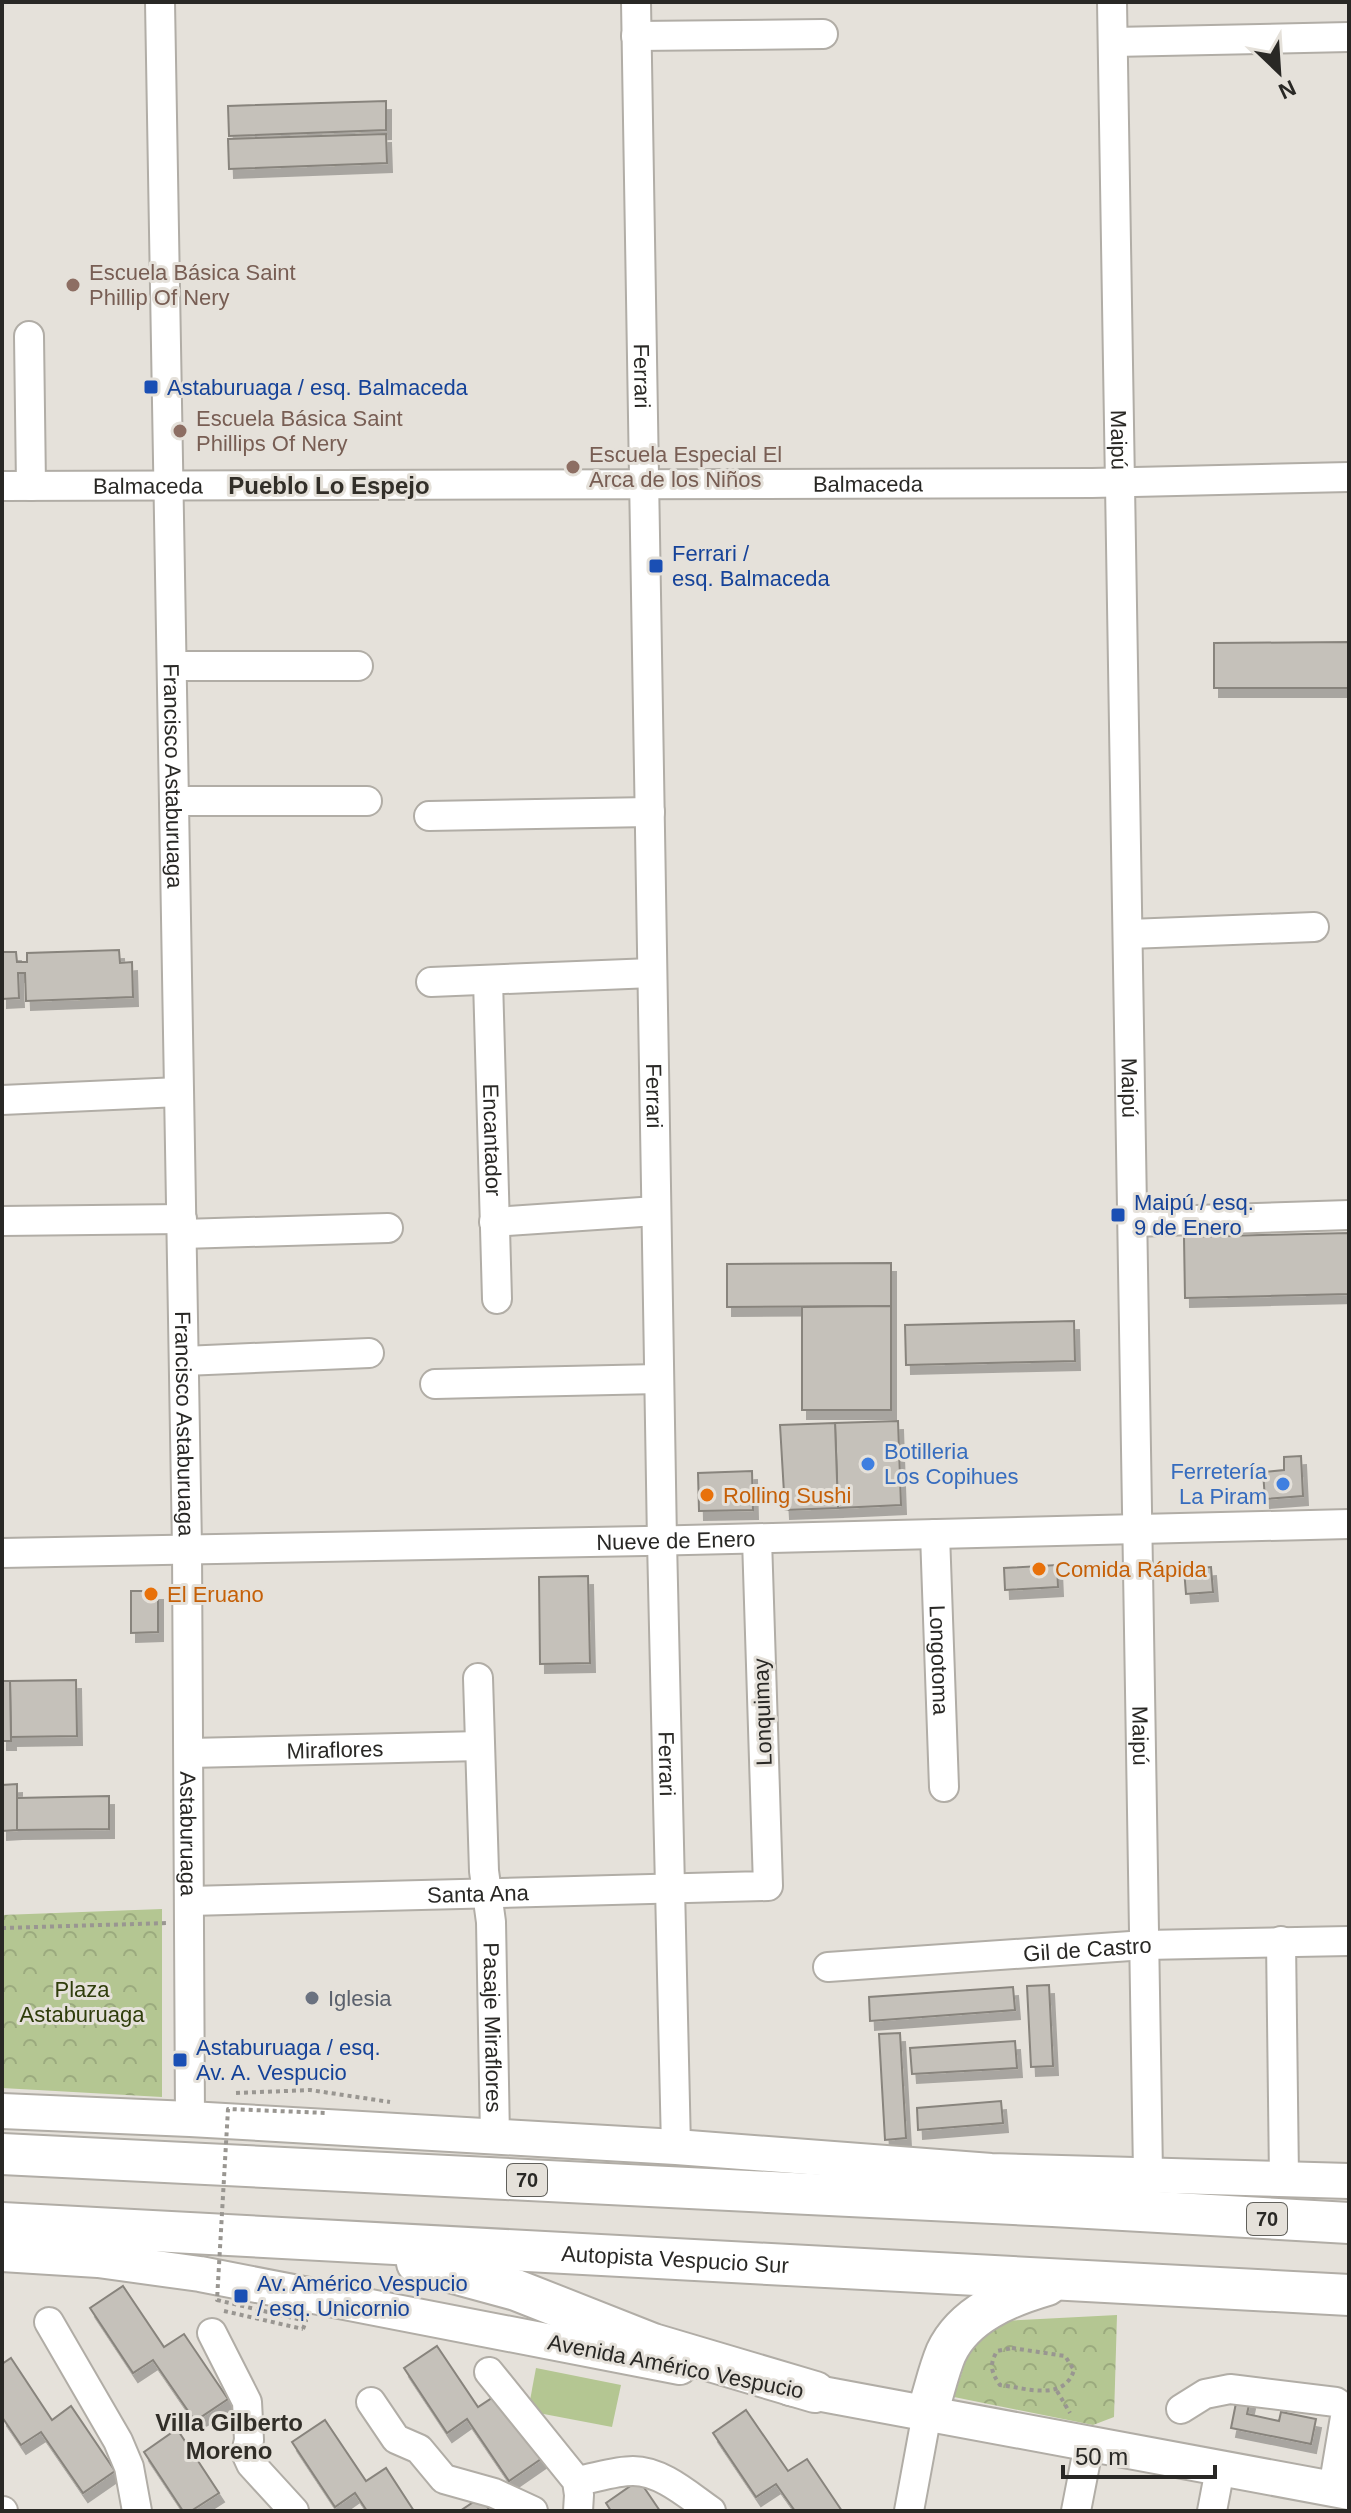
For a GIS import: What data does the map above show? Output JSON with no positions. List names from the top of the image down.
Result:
{
  "streets": {
    "highway": ["70", "Autopista Vespucio Sur"],
    "main road": ["Avenida Américo Vespucio"],
    "street": [
      "Ferrari",
      "Maipú",
      "Balmaceda",
      "Francisco Astaburuaga",
      "Encantador",
      "Nueve de Enero",
      "Longotoma",
      "Lonquimay",
      "Miraflores",
      "Astaburuaga",
      "Santa Ana",
      "Gil de Castro",
      "Pasaje Miraflores"
    ]
  },
  "crossings": [
    ["Ferrari", "Balmaceda"],
    ["Ferrari", "Nueve de Enero"],
    ["Ferrari", "Santa Ana"],
    ["Maipú", "Balmaceda"],
    ["Maipú", "Nueve de Enero"],
    ["Maipú", "Gil de Castro"],
    ["Balmaceda", "Francisco Astaburuaga"],
    ["Francisco Astaburuaga", "Nueve de Enero"],
    ["Francisco Astaburuaga", "Astaburuaga"],
    ["Nueve de Enero", "Longotoma"],
    ["Nueve de Enero", "Lonquimay"],
    ["Nueve de Enero", "Astaburuaga"],
    ["Lonquimay", "Santa Ana"],
    ["Miraflores", "Astaburuaga"],
    ["Miraflores", "Pasaje Miraflores"],
    ["Astaburuaga", "Santa Ana"],
    ["Santa Ana", "Pasaje Miraflores"]
  ],
  "districts": ["Pueblo Lo Espejo", "Villa Gilberto Moreno"],
  "parks": ["Plaza Astaburuaga"],
  "places": {
    "other": [
      "Escuela Básica Saint Phillip Of Nery",
      "Escuela Básica Saint Phillips Of Nery",
      "Escuela Especial El Arca de los Niños",
      "Botilleria Los Copihues",
      "Ferretería La Piram",
      "Rolling Sushi",
      "Comida Rápida",
      "El Eruano",
      "Iglesia"
    ],
    "transit": [
      "Astaburuaga / esq. Balmaceda",
      "Ferrari / esq. Balmaceda",
      "Maipú / esq. 9 de Enero",
      "Astaburuaga / esq. Av. A. Vespucio",
      "Av. Américo Vespucio / esq. Unicornio"
    ]
  },
  "scale_bar": "50 m",
  "north": "bottom right"
}
